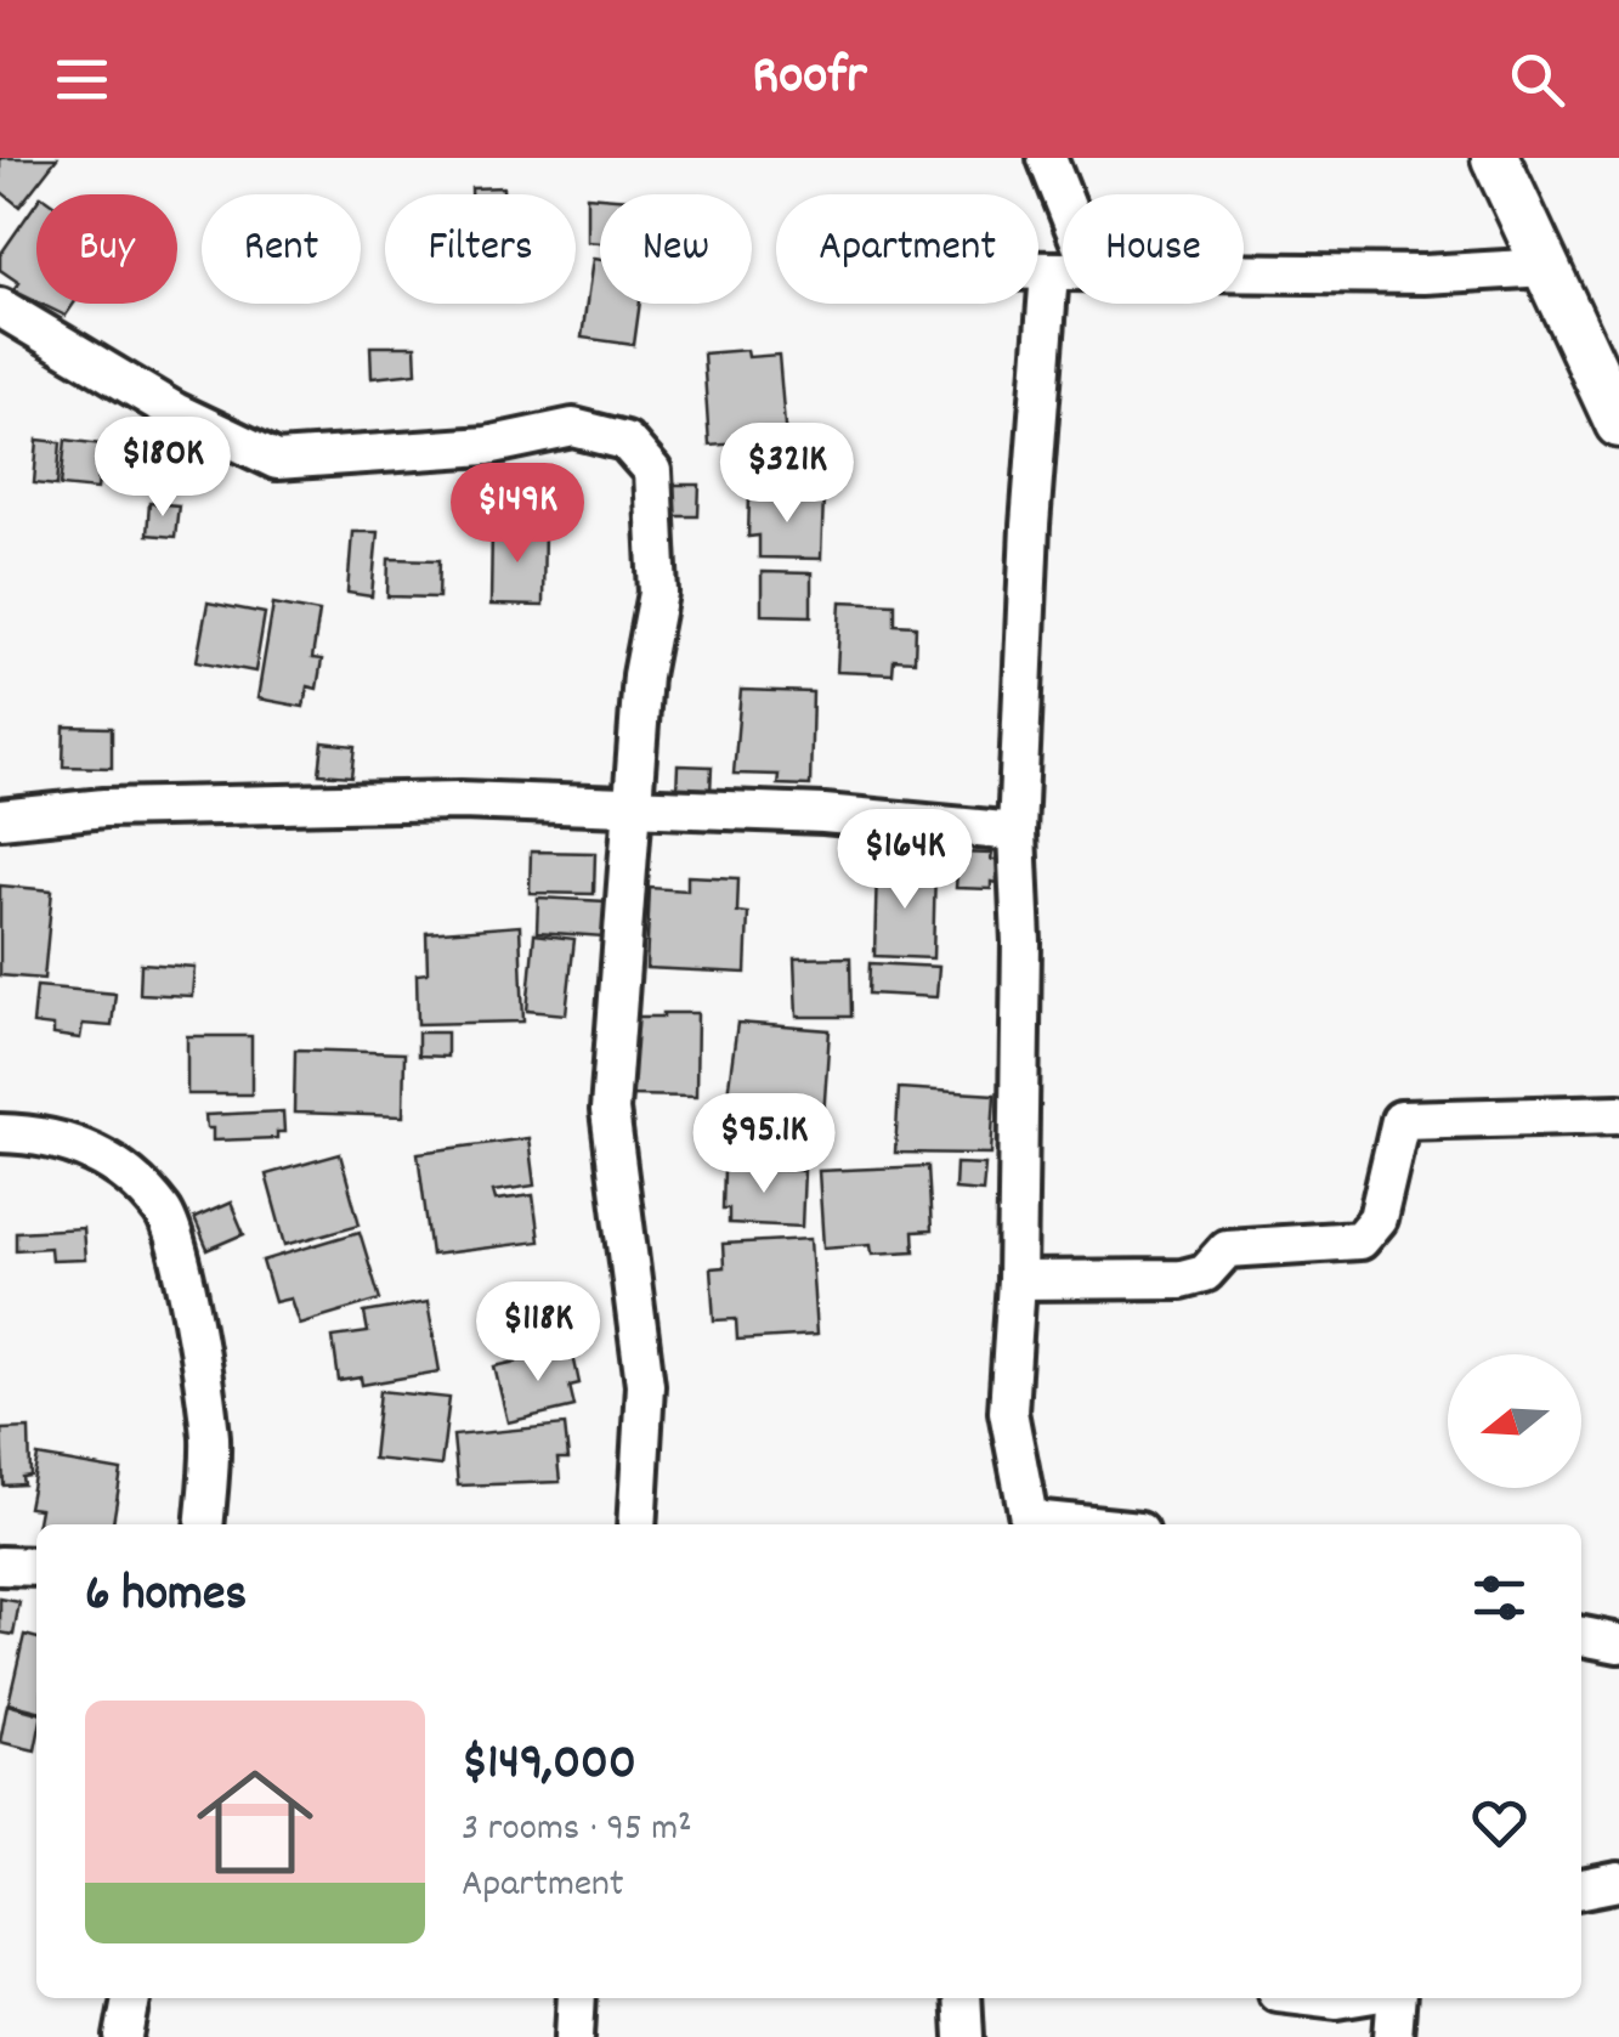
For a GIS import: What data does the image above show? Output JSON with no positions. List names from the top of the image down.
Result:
{
  "north": "left",
  "page": {
    "header": "Roofr",
    "chip": [
      "Buy",
      "Rent",
      "Filters",
      "New",
      "Apartment",
      "House"
    ],
    "price": [
      "$180K",
      "$321K",
      "$149K",
      "$164K",
      "$95.1K",
      "$118K"
    ],
    "heading": "6 homes",
    "list": [
      {
        "name": "$149,000",
        "note": "3 rooms · 95 m² · Apartment"
      }
    ]
  }
}
